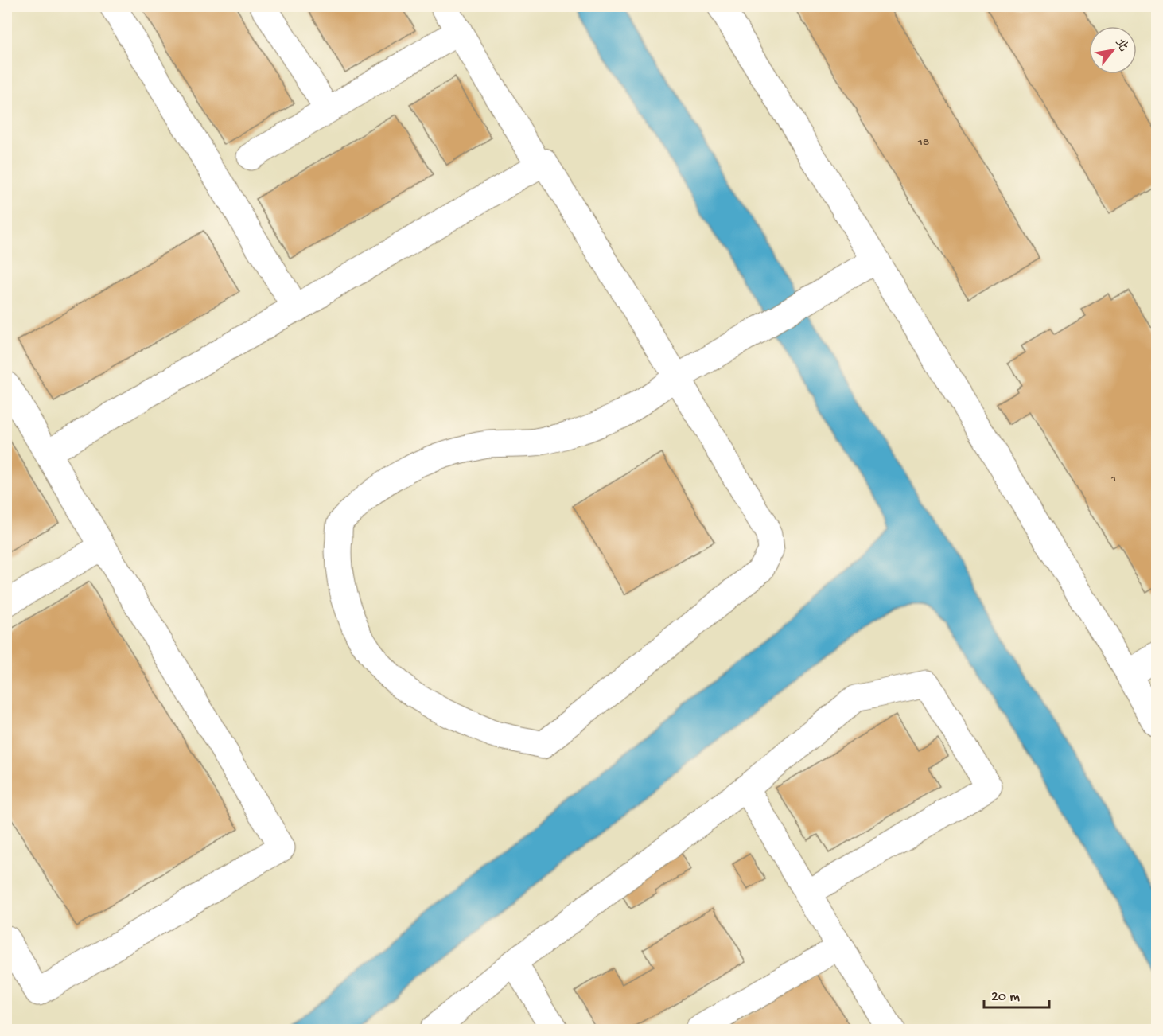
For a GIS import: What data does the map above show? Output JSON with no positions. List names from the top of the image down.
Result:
{
  "house_numbers": ["18", "1"],
  "scale_bar": "20 m",
  "north": "top right"
}
